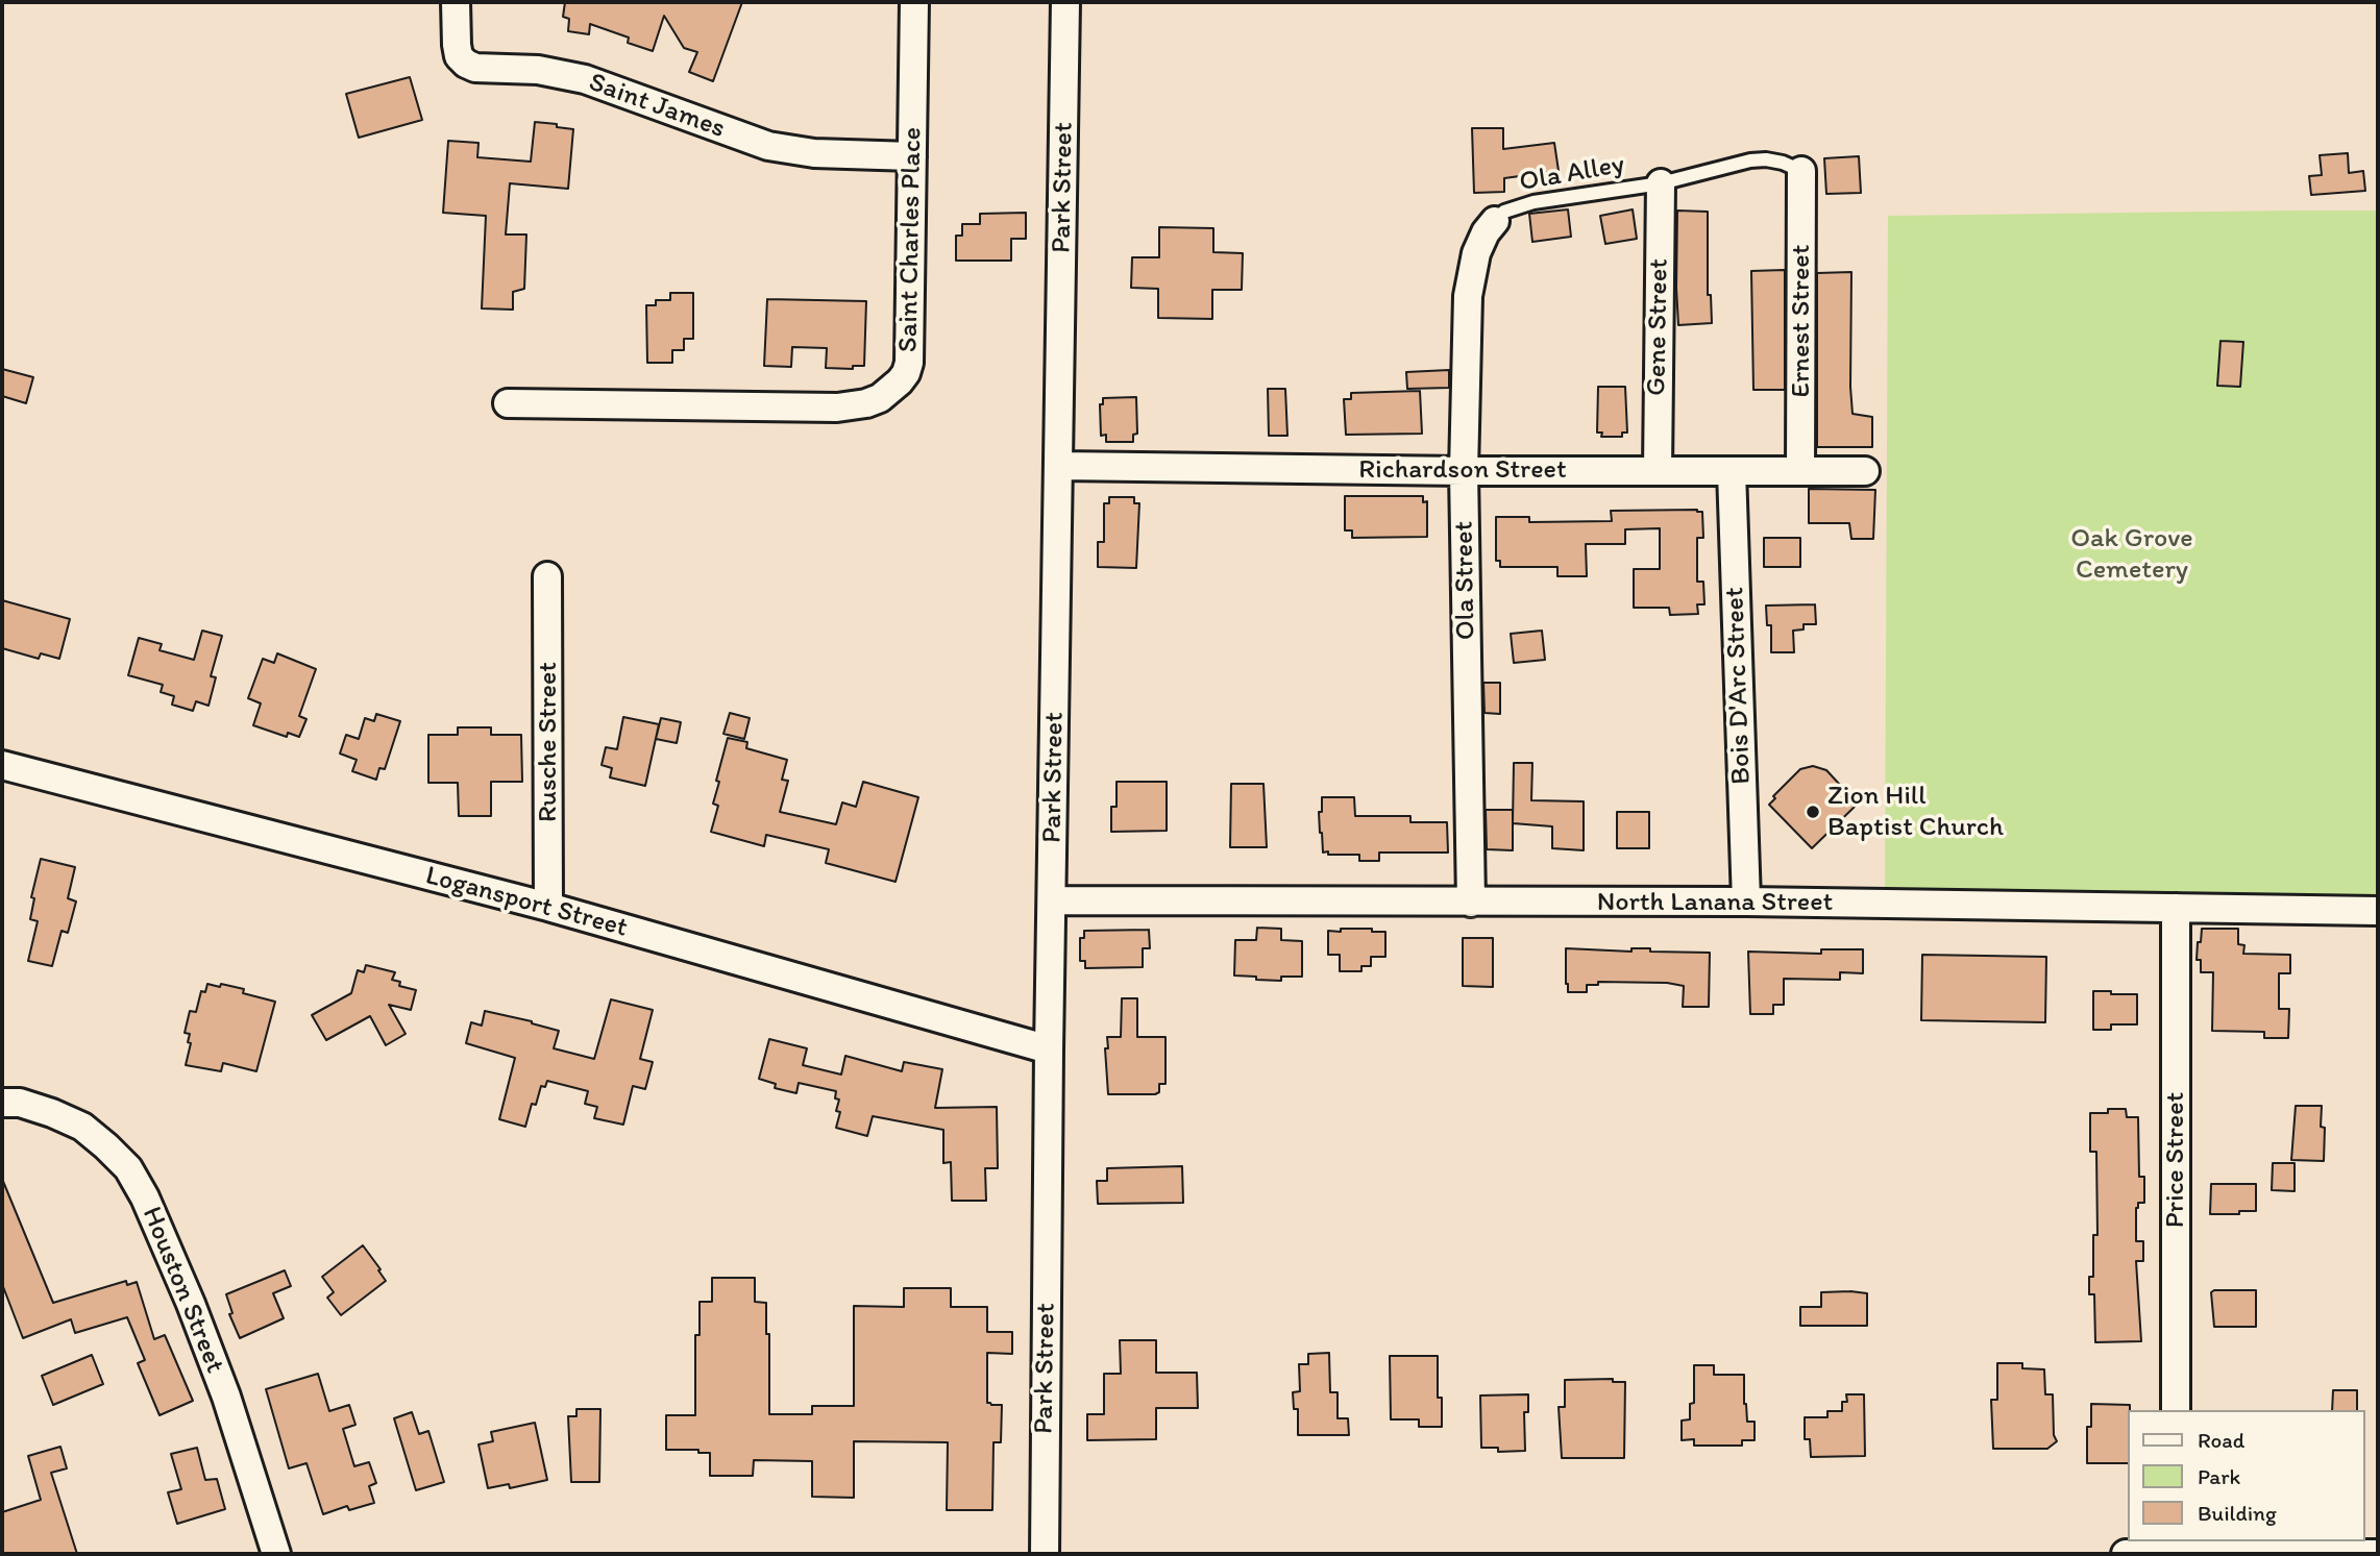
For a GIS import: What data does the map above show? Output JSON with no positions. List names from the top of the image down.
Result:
{
  "streets": {
    "street": [
      "Saint James",
      "Park Street",
      "Saint Charles Place",
      "Ernest Street",
      "Gene Street",
      "Richardson Street",
      "Ola Street",
      "Bois D'Arc Street",
      "Rusche Street",
      "Logansport Street",
      "North Lanana Street",
      "Price Street",
      "Houston Street"
    ],
    "lane": ["Ola Alley"]
  },
  "crossings": [
    ["Saint James", "Saint Charles Place"],
    ["Ola Alley", "Ernest Street"],
    ["Ola Alley", "Gene Street"],
    ["Ola Alley", "Ola Street"],
    ["Park Street", "Richardson Street"],
    ["Park Street", "Logansport Street"],
    ["Park Street", "North Lanana Street"],
    ["Ernest Street", "Richardson Street"],
    ["Gene Street", "Richardson Street"],
    ["Richardson Street", "Ola Street"],
    ["Richardson Street", "Bois D'Arc Street"],
    ["Ola Street", "North Lanana Street"],
    ["Bois D'Arc Street", "North Lanana Street"],
    ["Rusche Street", "Logansport Street"],
    ["North Lanana Street", "Price Street"]
  ],
  "parks": ["Oak Grove Cemetery"],
  "places": ["Zion Hill Baptist Church"],
  "legend": ["Road", "Park", "Building"]
}
